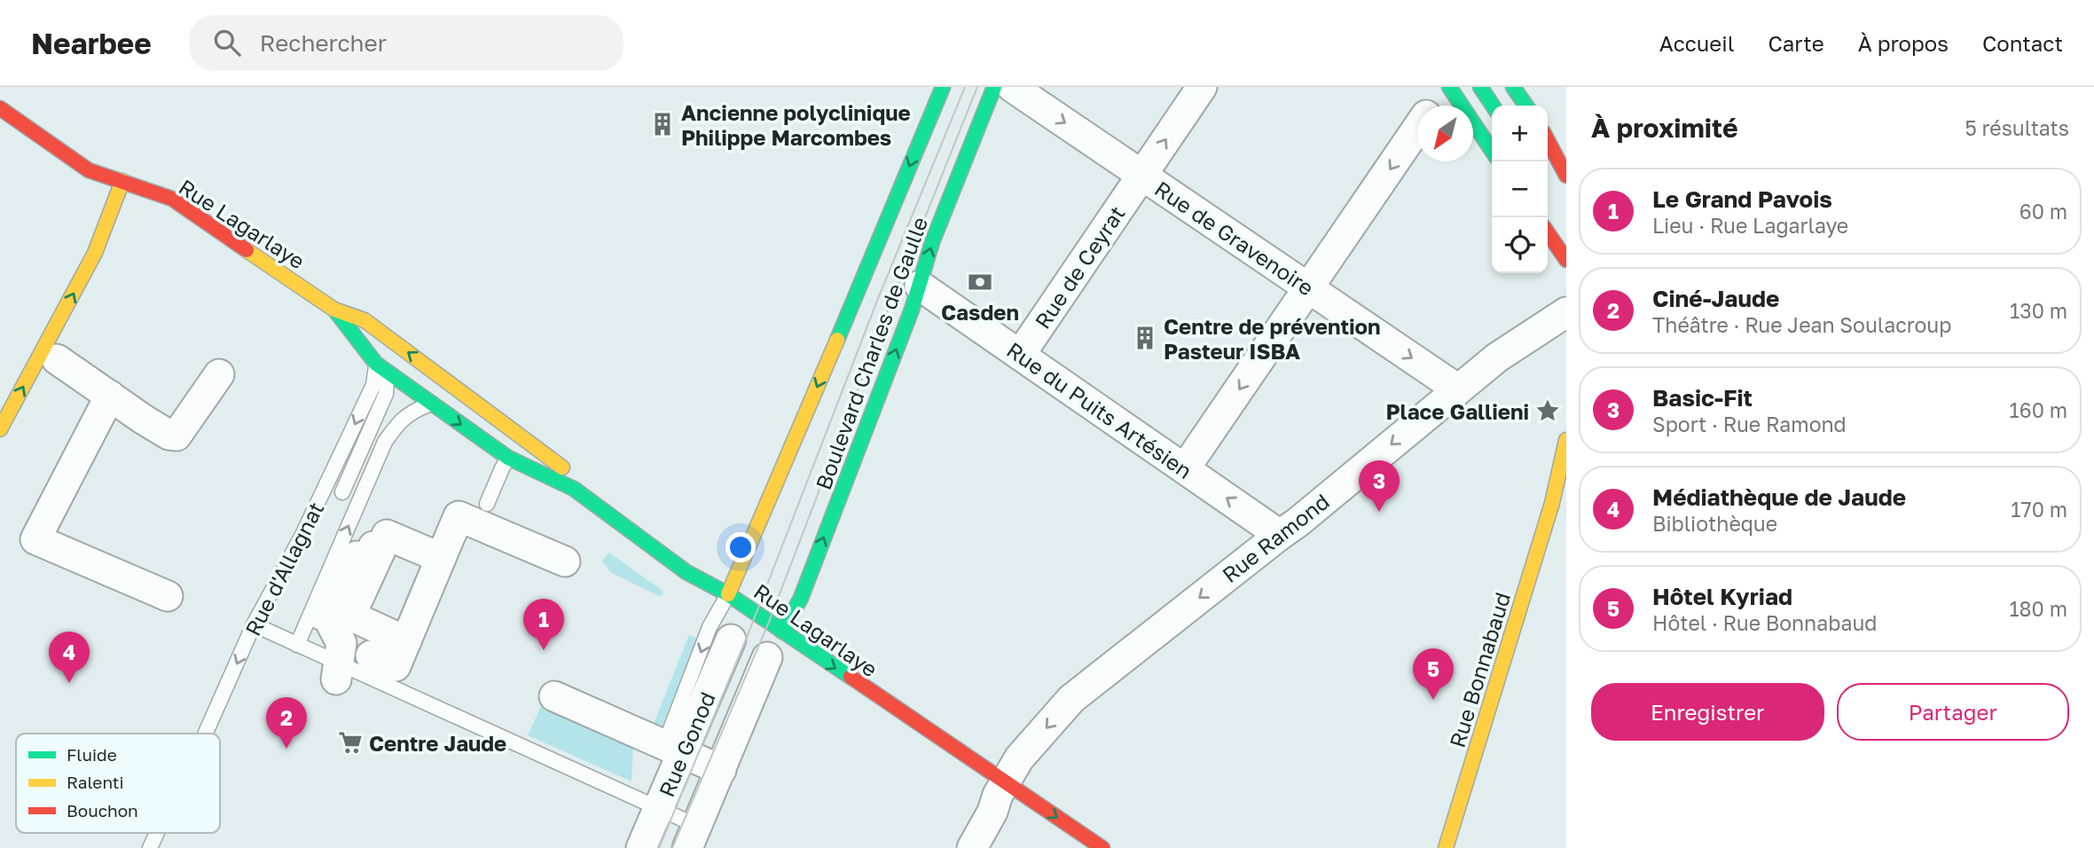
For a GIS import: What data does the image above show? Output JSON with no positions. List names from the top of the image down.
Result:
{
  "streets": {
    "main road": ["Rue Lagarlaye", "Boulevard Charles de Gaulle", "Rue Bonnabaud"],
    "street": [
      "Rue de Gravenoire",
      "Rue de Ceyrat",
      "Rue du Puits Artésien",
      "Rue Ramond",
      "Rue Gonod"
    ],
    "lane": ["Rue d'Allagnat"]
  },
  "crossings": [
    ["Rue Lagarlaye", "Boulevard Charles de Gaulle"],
    ["Rue Lagarlaye", "Rue Ramond"],
    ["Rue Lagarlaye", "Rue d'Allagnat"],
    ["Rue de Gravenoire", "Rue de Ceyrat"],
    ["Rue de Gravenoire", "Rue Ramond"],
    ["Rue de Ceyrat", "Rue du Puits Artésien"],
    ["Boulevard Charles de Gaulle", "Rue du Puits Artésien"],
    ["Rue du Puits Artésien", "Rue Ramond"]
  ],
  "one_way": ["Rue de Gravenoire"],
  "places": {
    "building": ["Ancienne polyclinique Philippe Marcombes", "Centre de prévention Pasteur ISBA"],
    "bank": ["Casden"],
    "place": ["Place Gallieni"],
    "supermarket": ["Centre Jaude"]
  },
  "legend": ["Fluide", "Ralenti", "Bouchon"],
  "north": "bottom left",
  "page": {
    "header": "Nearbee",
    "search": "Rechercher",
    "nav": [
      "Accueil",
      "Carte",
      "À propos",
      "Contact"
    ],
    "heading": ["À proximité", "5 résultats"],
    "map_buttons": ["+", "−"],
    "list": [
      {
        "mark": "1",
        "name": "Le Grand Pavois",
        "note": "Lieu · Rue Lagarlaye",
        "value": "60 m"
      },
      {
        "mark": "2",
        "name": "Ciné-Jaude",
        "note": "Théâtre · Rue Jean Soulacroup",
        "value": "130 m"
      },
      {
        "mark": "3",
        "name": "Basic-Fit",
        "note": "Sport · Rue Ramond",
        "value": "160 m"
      },
      {
        "mark": "4",
        "name": "Médiathèque de Jaude",
        "note": "Bibliothèque",
        "value": "170 m"
      },
      {
        "mark": "5",
        "name": "Hôtel Kyriad",
        "note": "Hôtel · Rue Bonnabaud",
        "value": "180 m"
      }
    ],
    "pins": [
      "3",
      "1",
      "4",
      "5",
      "2"
    ],
    "buttons": ["Enregistrer", "Partager"]
  }
}
